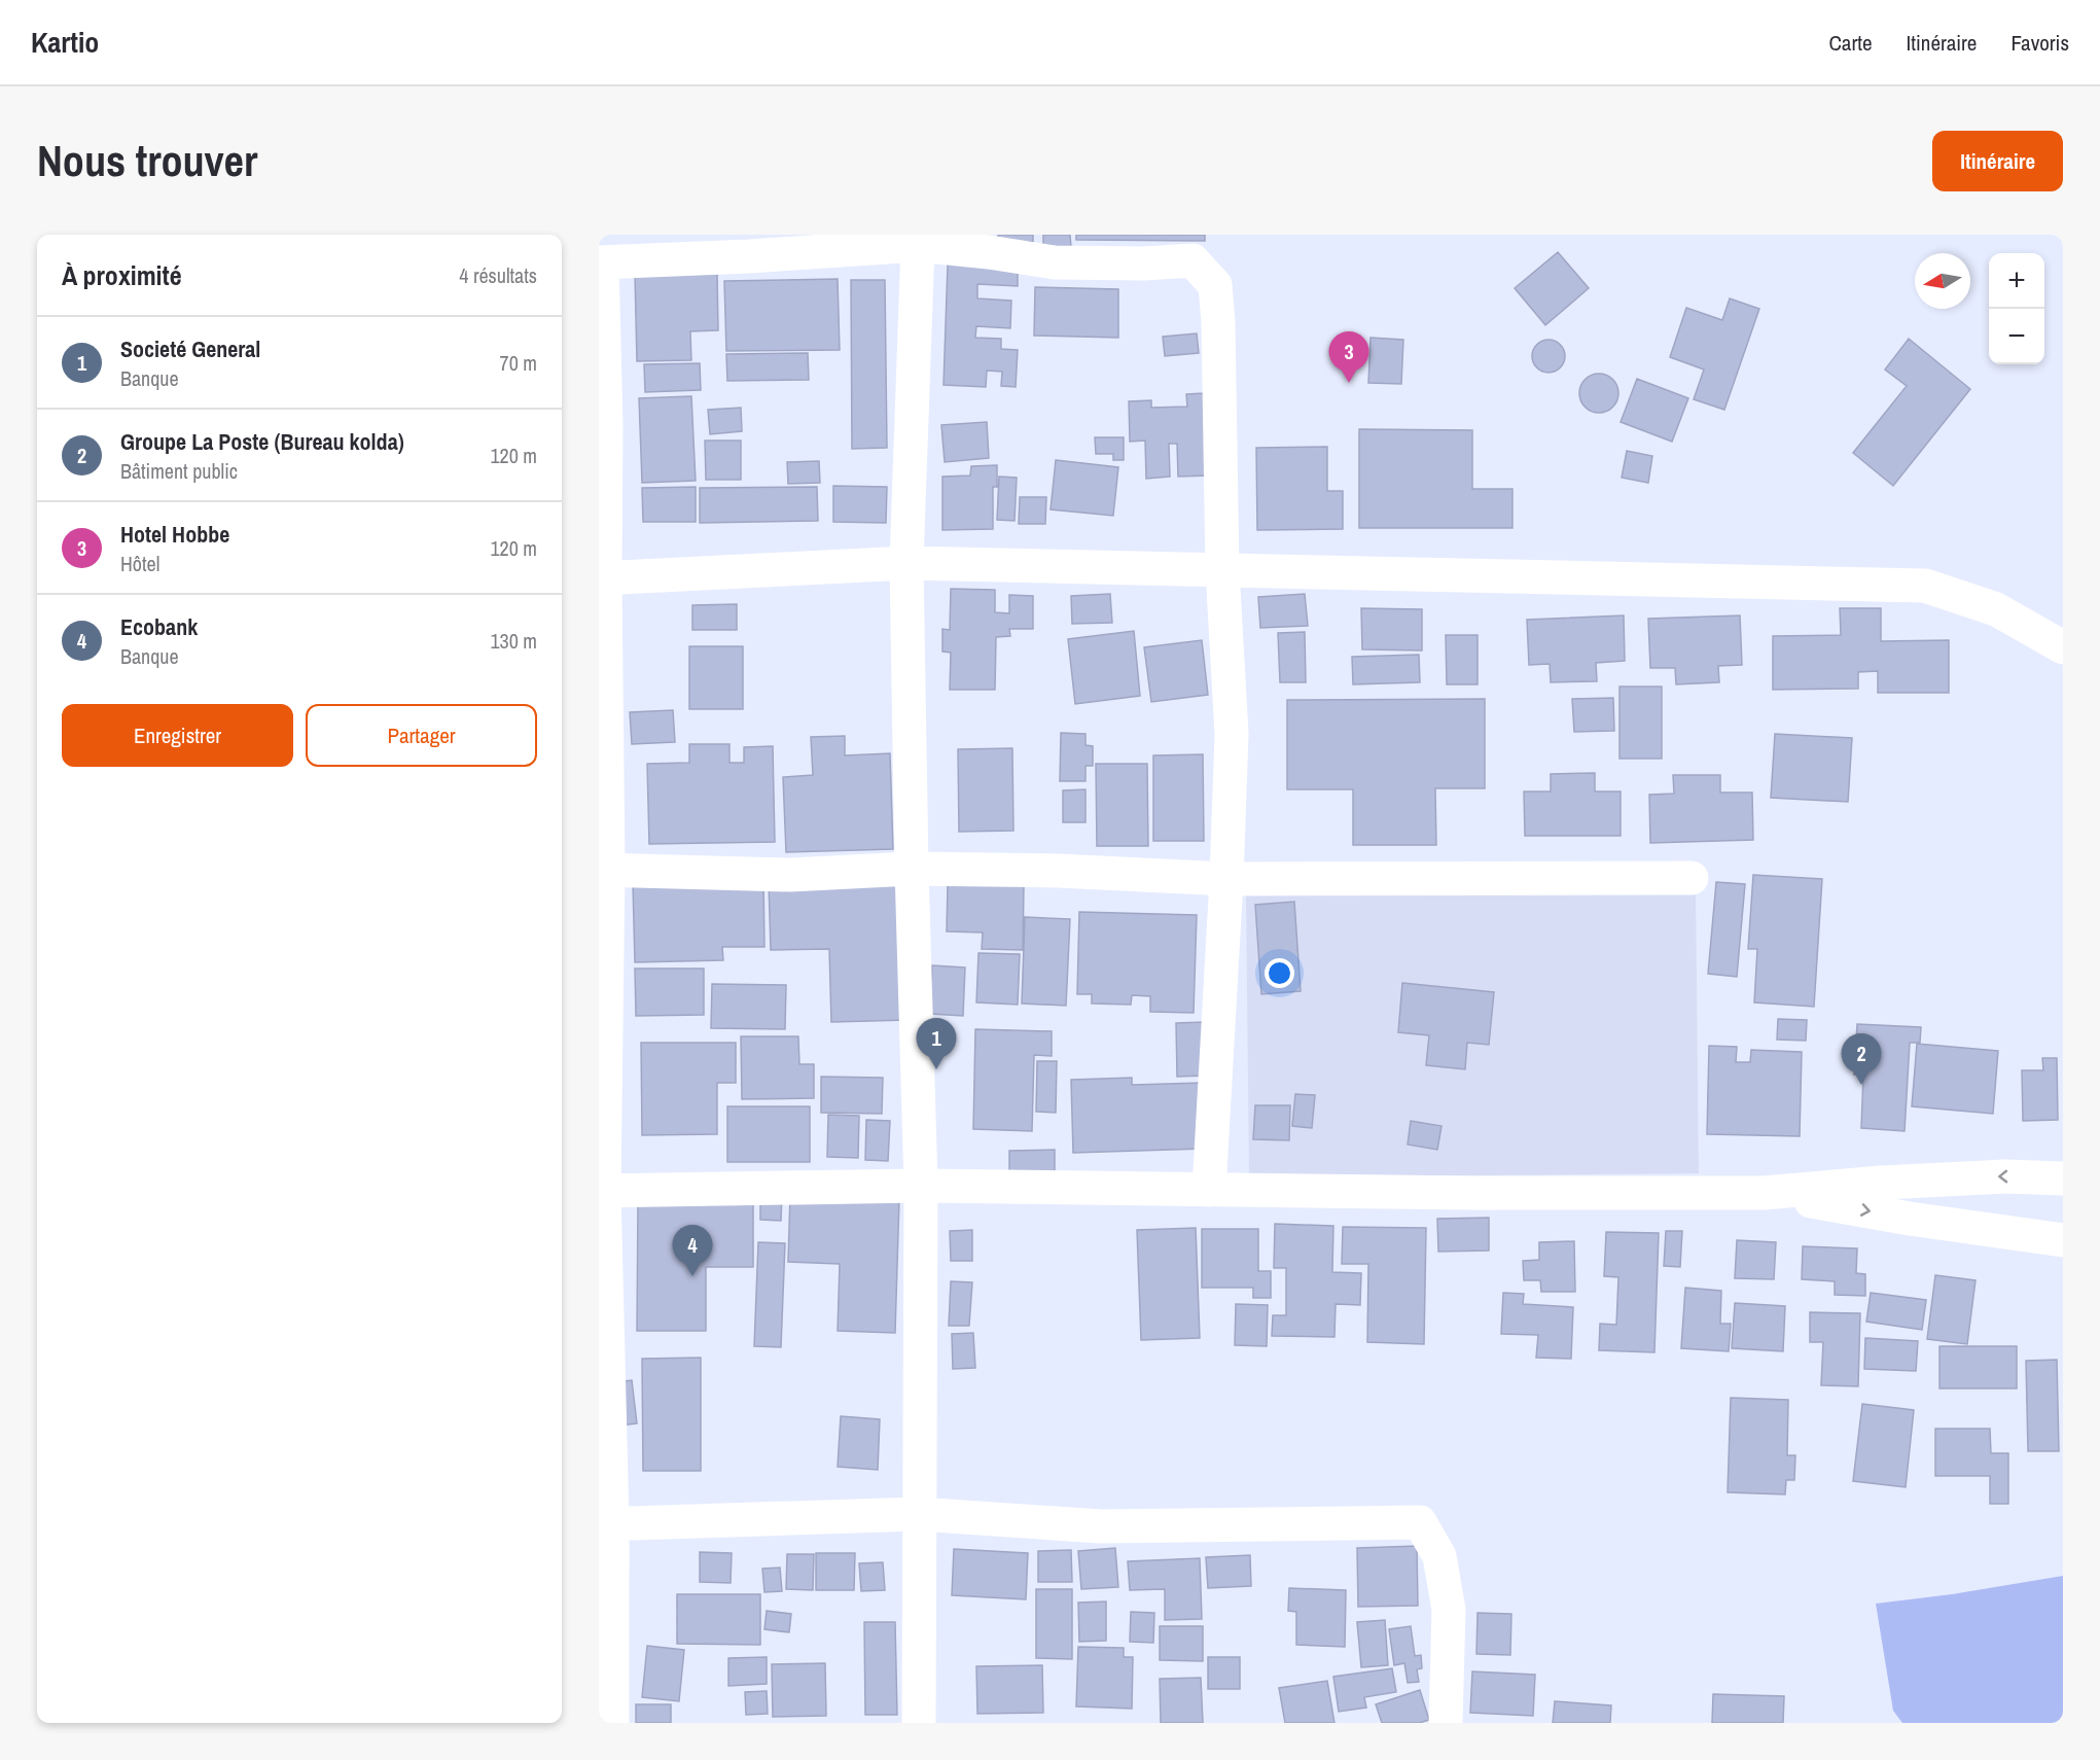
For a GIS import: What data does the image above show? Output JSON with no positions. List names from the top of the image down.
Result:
{
  "north": "left",
  "page": {
    "header": "Kartio",
    "nav": ["Carte", "Itinéraire", "Favoris"],
    "buttons": [
      "Itinéraire",
      ["Enregistrer", "Partager"]
    ],
    "title": "Nous trouver",
    "heading": ["À proximité", "4 résultats"],
    "map_buttons": ["+", "−"],
    "list": [
      {
        "mark": "1",
        "name": "Societé General",
        "note": "Banque",
        "value": "70 m"
      },
      {
        "mark": "2",
        "name": "Groupe La Poste (Bureau kolda)",
        "note": "Bâtiment public",
        "value": "120 m"
      },
      {
        "mark": "3",
        "name": "Hotel Hobbe",
        "note": "Hôtel",
        "value": "120 m"
      },
      {
        "mark": "4",
        "name": "Ecobank",
        "note": "Banque",
        "value": "130 m"
      }
    ],
    "pins": [
      "3",
      "1",
      "2",
      "4"
    ]
  }
}
